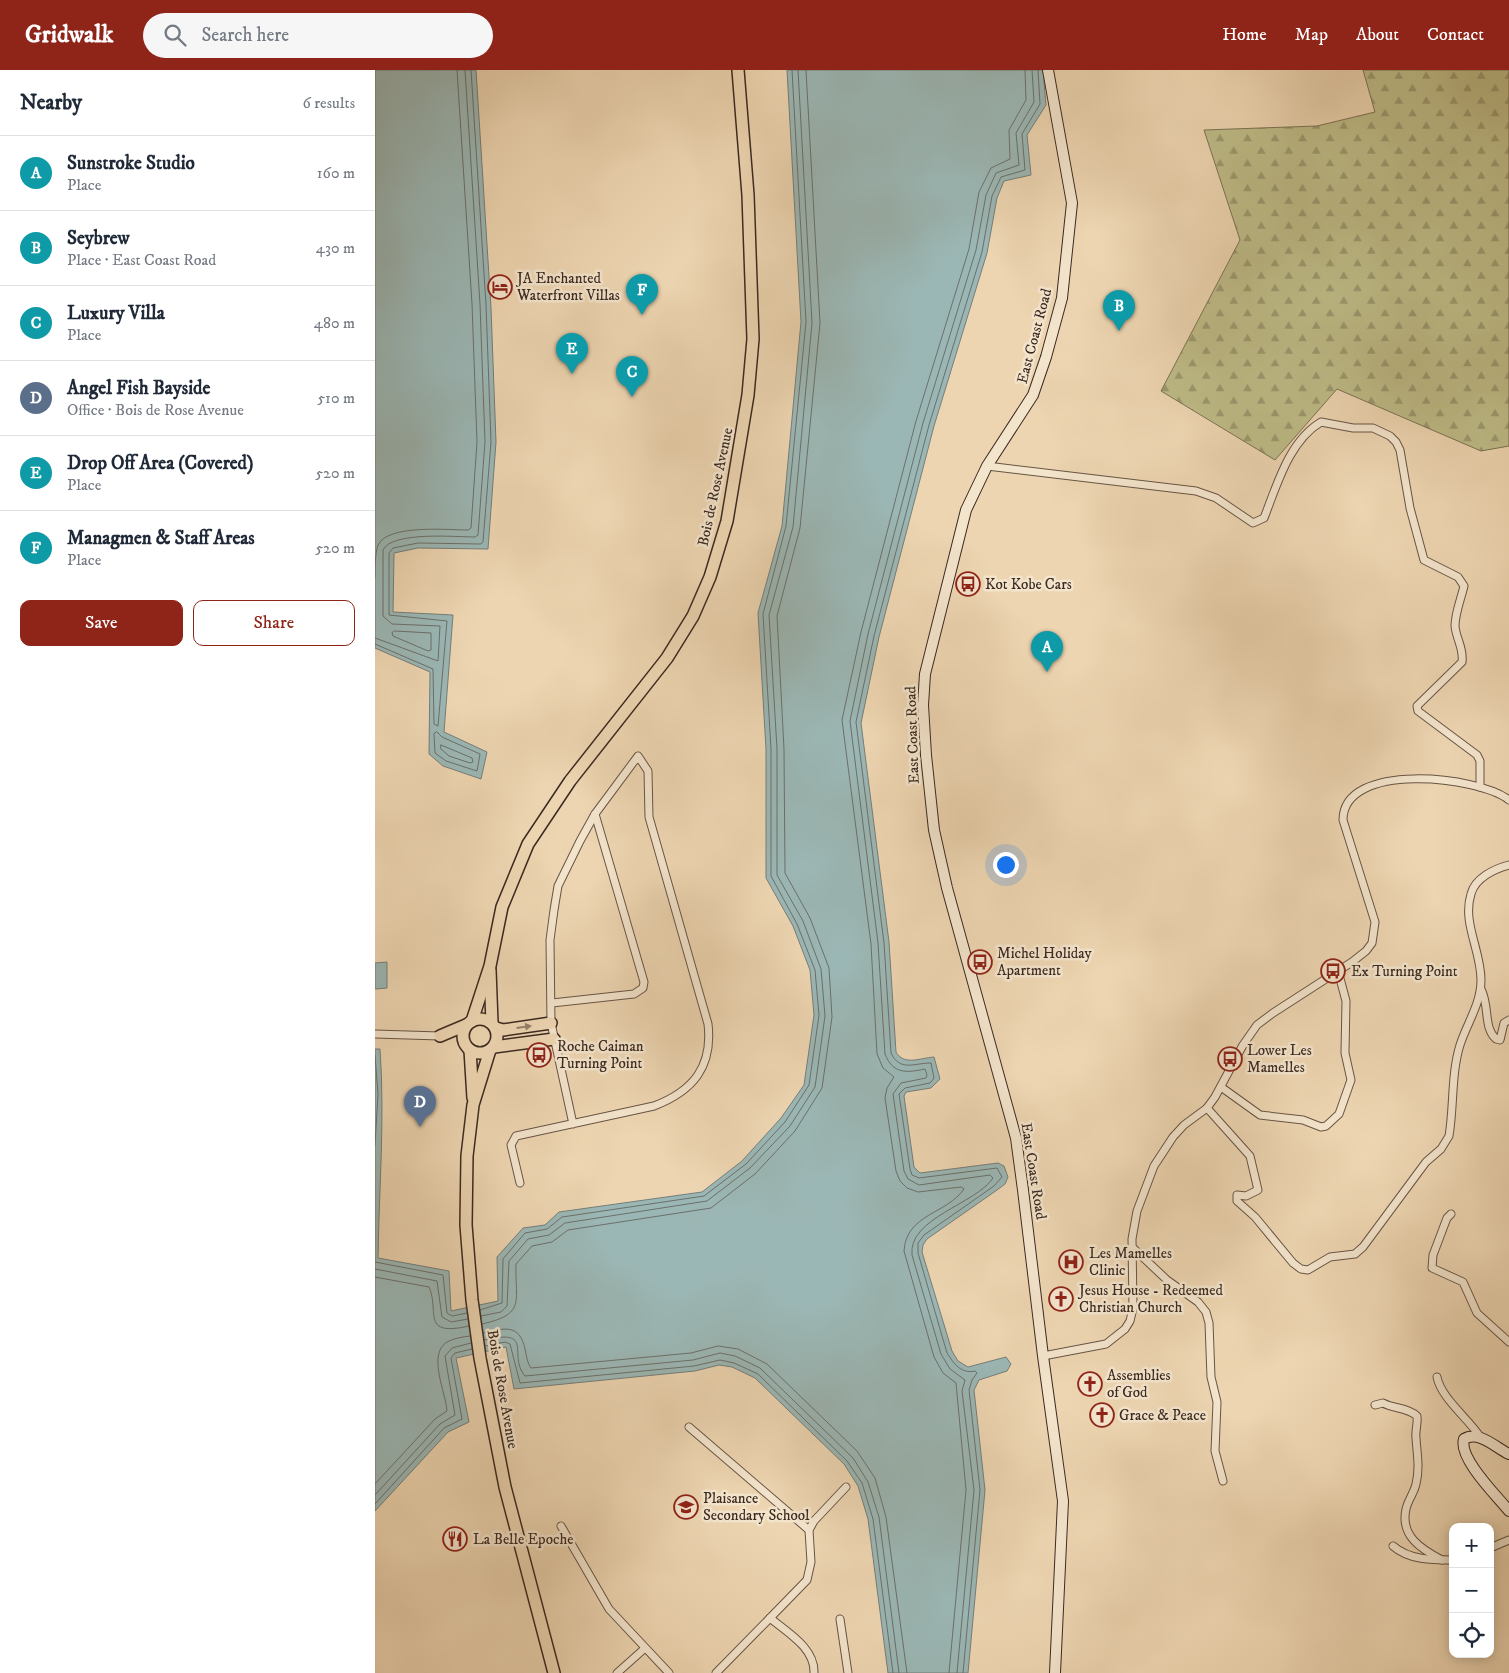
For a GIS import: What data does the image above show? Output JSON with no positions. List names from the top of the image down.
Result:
{
  "streets": {
    "main road": ["East Coast Road", "Bois de Rose Avenue"]
  },
  "places": {
    "hotel": ["JA Enchanted Waterfront Villas"],
    "bus stop": [
      "Kot Kobe Cars",
      "Michel Holiday Apartment",
      "Ex Turning Point",
      "Roche Caiman Turning Point",
      "Lower Les Mamelles"
    ],
    "hospital": ["Les Mamelles Clinic"],
    "church": ["Jesus House - Redeemed Christian Church", "Assemblies of God", "Grace & Peace"],
    "school or university": ["Plaisance Secondary School"],
    "restaurant": ["La Belle Epoche"]
  },
  "page": {
    "header": "Gridwalk",
    "search": "Search here",
    "nav": [
      "Home",
      "Map",
      "About",
      "Contact"
    ],
    "heading": ["Nearby", "6 results"],
    "list": [
      {
        "mark": "A",
        "name": "Sunstroke Studio",
        "note": "Place",
        "value": "160 m"
      },
      {
        "mark": "B",
        "name": "Seybrew",
        "note": "Place · East Coast Road",
        "value": "430 m"
      },
      {
        "mark": "C",
        "name": "Luxury Villa",
        "note": "Place",
        "value": "480 m"
      },
      {
        "mark": "D",
        "name": "Angel Fish Bayside",
        "note": "Office · Bois de Rose Avenue",
        "value": "510 m"
      },
      {
        "mark": "E",
        "name": "Drop Off Area (Covered)",
        "note": "Place",
        "value": "520 m"
      },
      {
        "mark": "F",
        "name": "Managmen & Staff Areas",
        "note": "Place",
        "value": "520 m"
      }
    ],
    "pins": [
      "F",
      "B",
      "E",
      "C",
      "A",
      "D"
    ],
    "buttons": ["Save", "Share"],
    "map_buttons": ["+", "−"]
  }
}
